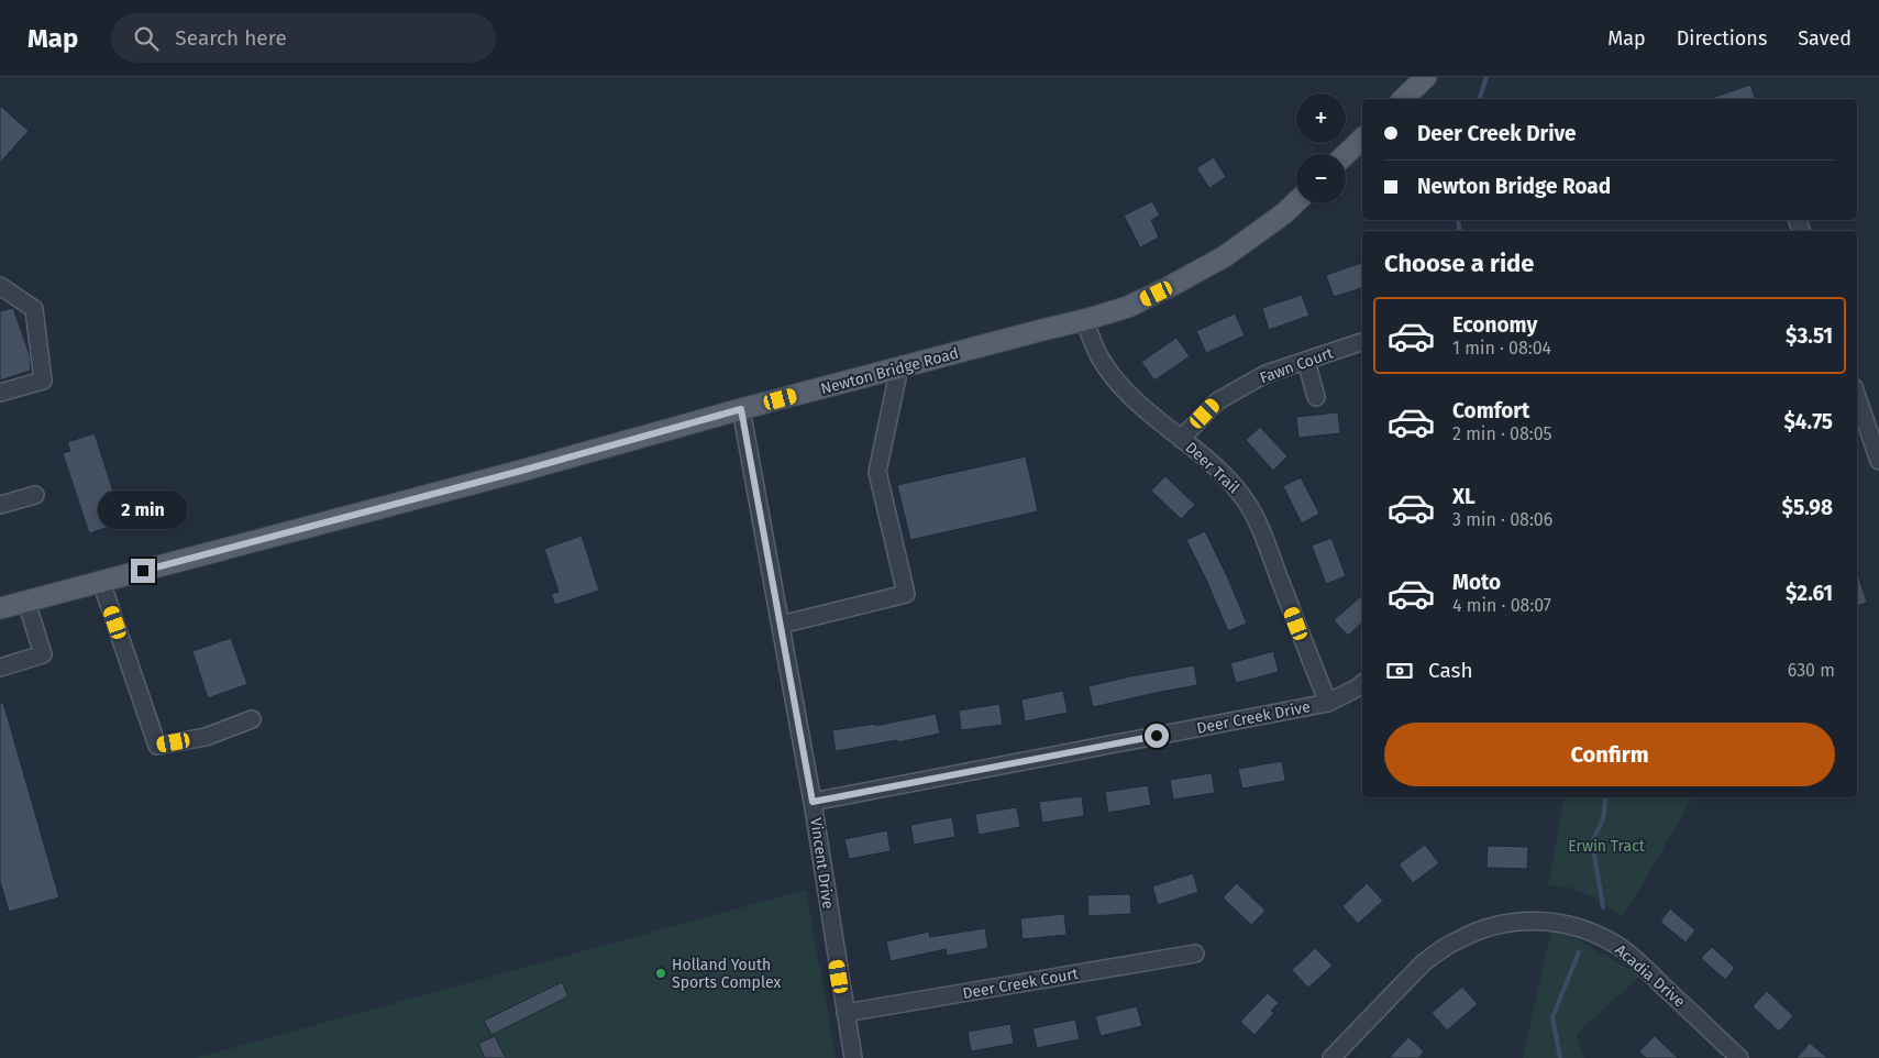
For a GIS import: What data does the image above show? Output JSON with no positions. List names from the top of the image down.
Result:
{
  "streets": {
    "main road": ["Newton Bridge Road"],
    "street": [
      "Fawn Court",
      "Deer Trail",
      "Deer Creek Drive",
      "Vincent Drive",
      "Acadia Drive",
      "Deer Creek Court"
    ]
  },
  "crossings": [
    ["Fawn Court", "Deer Trail"],
    ["Newton Bridge Road", "Deer Trail"],
    ["Newton Bridge Road", "Vincent Drive"],
    ["Deer Trail", "Deer Creek Drive"],
    ["Deer Creek Drive", "Vincent Drive"],
    ["Vincent Drive", "Deer Creek Court"]
  ],
  "parks": ["Erwin Tract"],
  "places": ["Holland Youth Sports Complex"],
  "page": {
    "header": "Map",
    "search": "Search here",
    "nav": ["Map", "Directions", "Saved"],
    "map_buttons": ["+", "−"],
    "banner": ["Deer Creek Drive", "Newton Bridge Road"],
    "heading": "Choose a ride",
    "list": [
      {
        "name": "Economy",
        "note": "1 min · 08:04",
        "value": "$3.51"
      },
      {
        "name": "Comfort",
        "note": "2 min · 08:05",
        "value": "$4.75"
      },
      {
        "name": "XL",
        "note": "3 min · 08:06",
        "value": "$5.98"
      },
      {
        "name": "Moto",
        "note": "4 min · 08:07",
        "value": "$2.61"
      }
    ],
    "bubble": "2 min",
    "pay": ["Cash", "630 m"],
    "buttons": "Confirm"
  }
}
